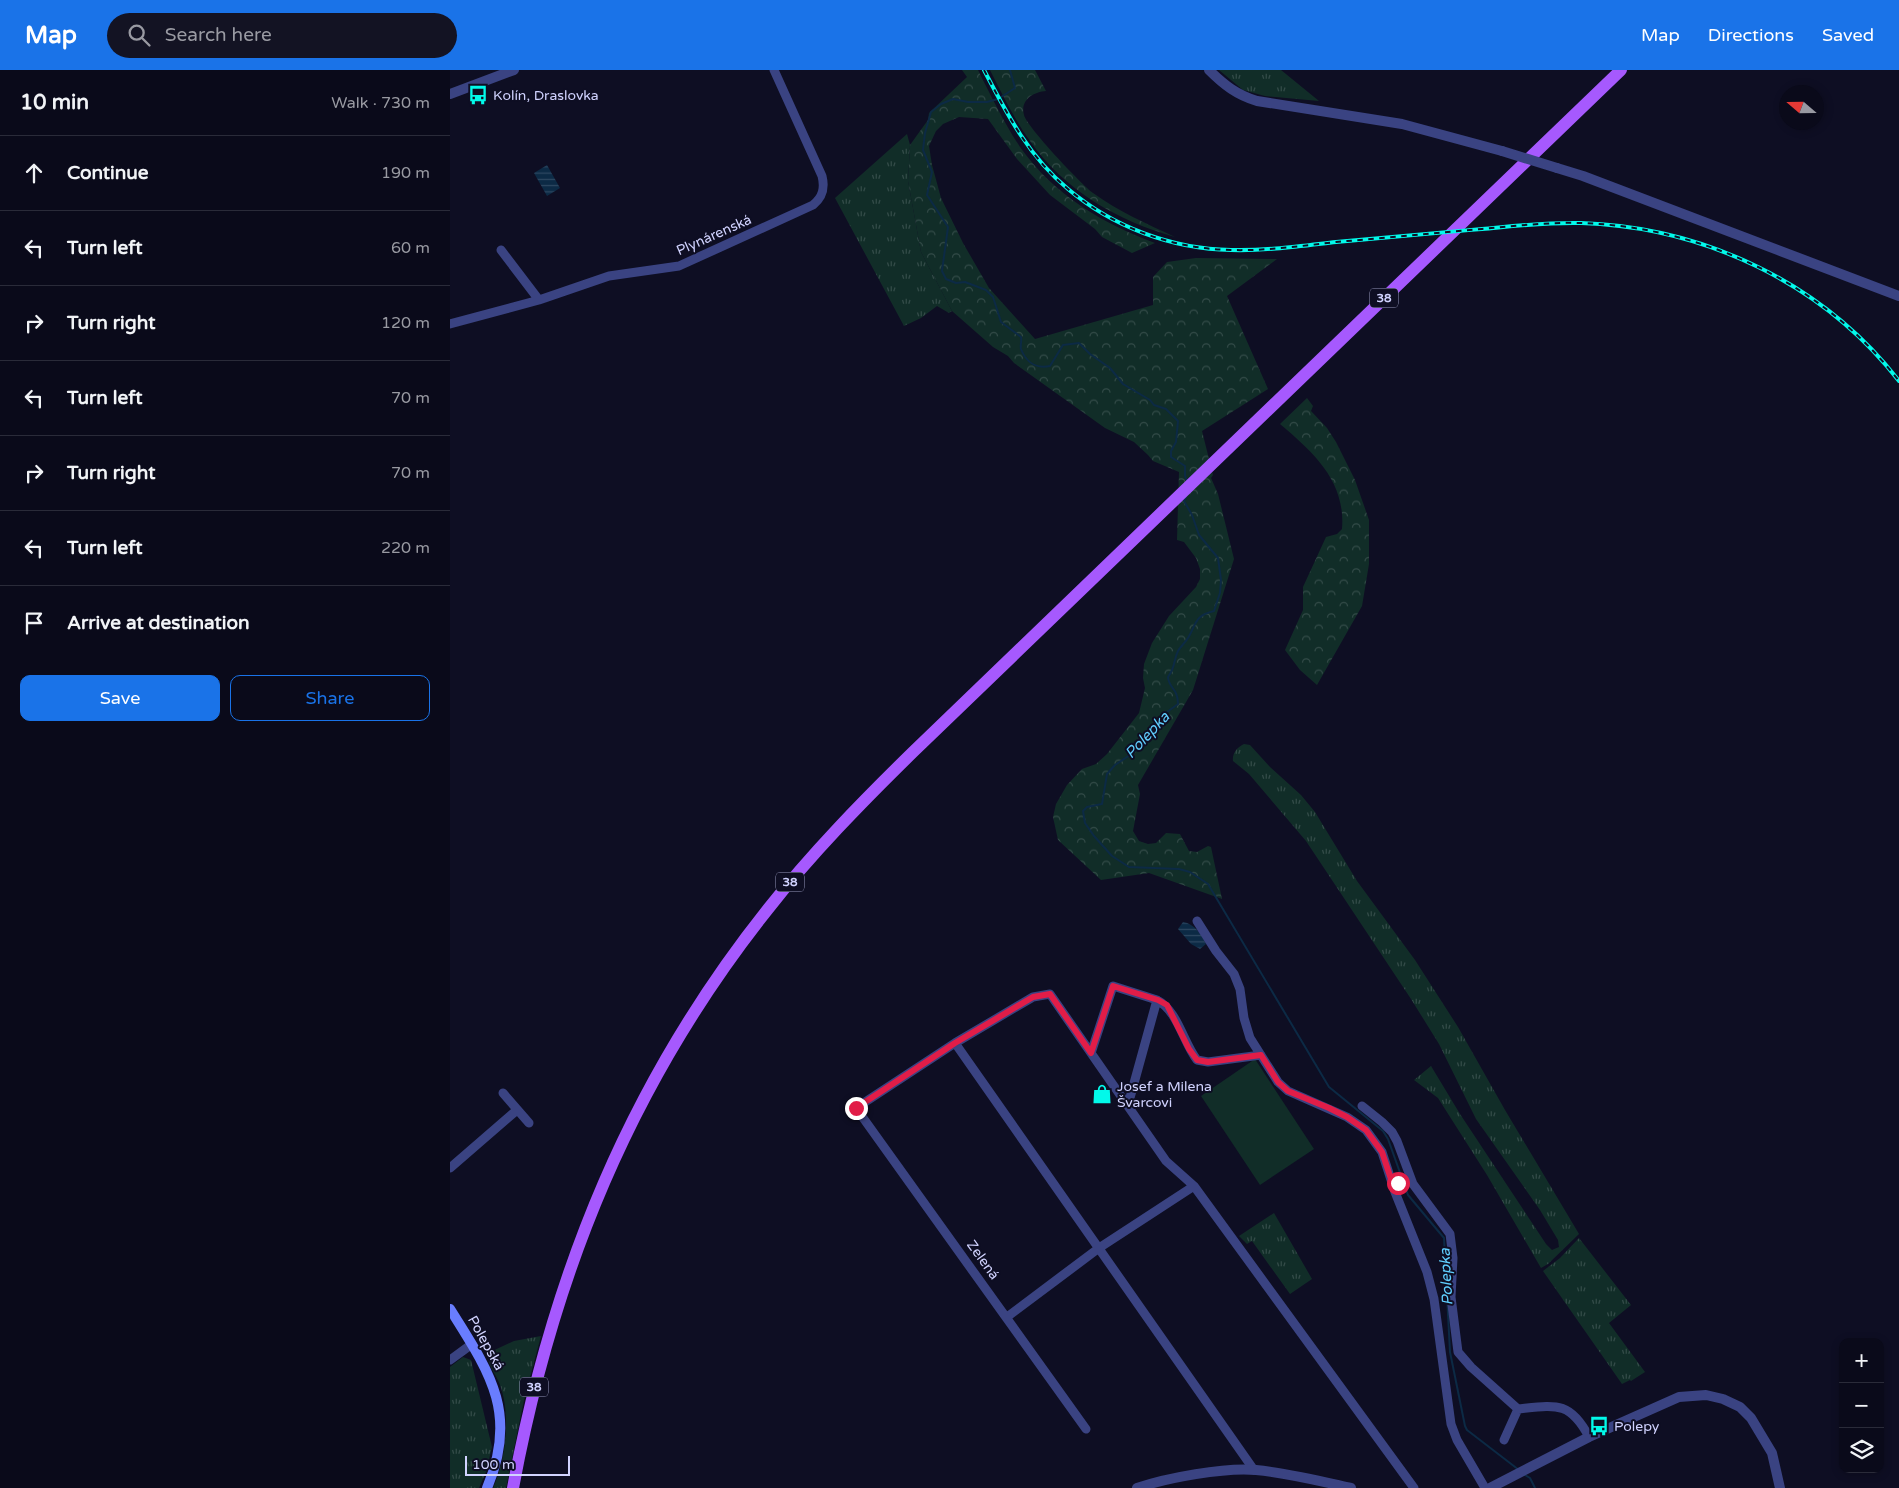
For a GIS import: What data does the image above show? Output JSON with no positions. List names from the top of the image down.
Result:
{
  "streets": {
    "main road": ["38", "Polepská"],
    "street": ["Plynárenská", "Zelená"]
  },
  "water": ["Polepka"],
  "places": {
    "bus stop": ["Kolín, Draslovka", "Polepy"],
    "shop": ["Josef a Milena Švarcovi"]
  },
  "scale_bar": "100 m",
  "north": "left",
  "page": {
    "header": "Map",
    "search": "Search here",
    "nav": ["Map", "Directions", "Saved"],
    "heading": ["10 min", "Walk · 730 m"],
    "list": [
      ["Continue", "190 m"],
      ["Turn left", "60 m"],
      ["Turn right", "120 m"],
      ["Turn left", "70 m"],
      ["Turn right", "70 m"],
      ["Turn left", "220 m"],
      "Arrive at destination"
    ],
    "buttons": ["Save", "Share"],
    "map_buttons": ["+", "−"],
    "scale": "100 m"
  }
}
